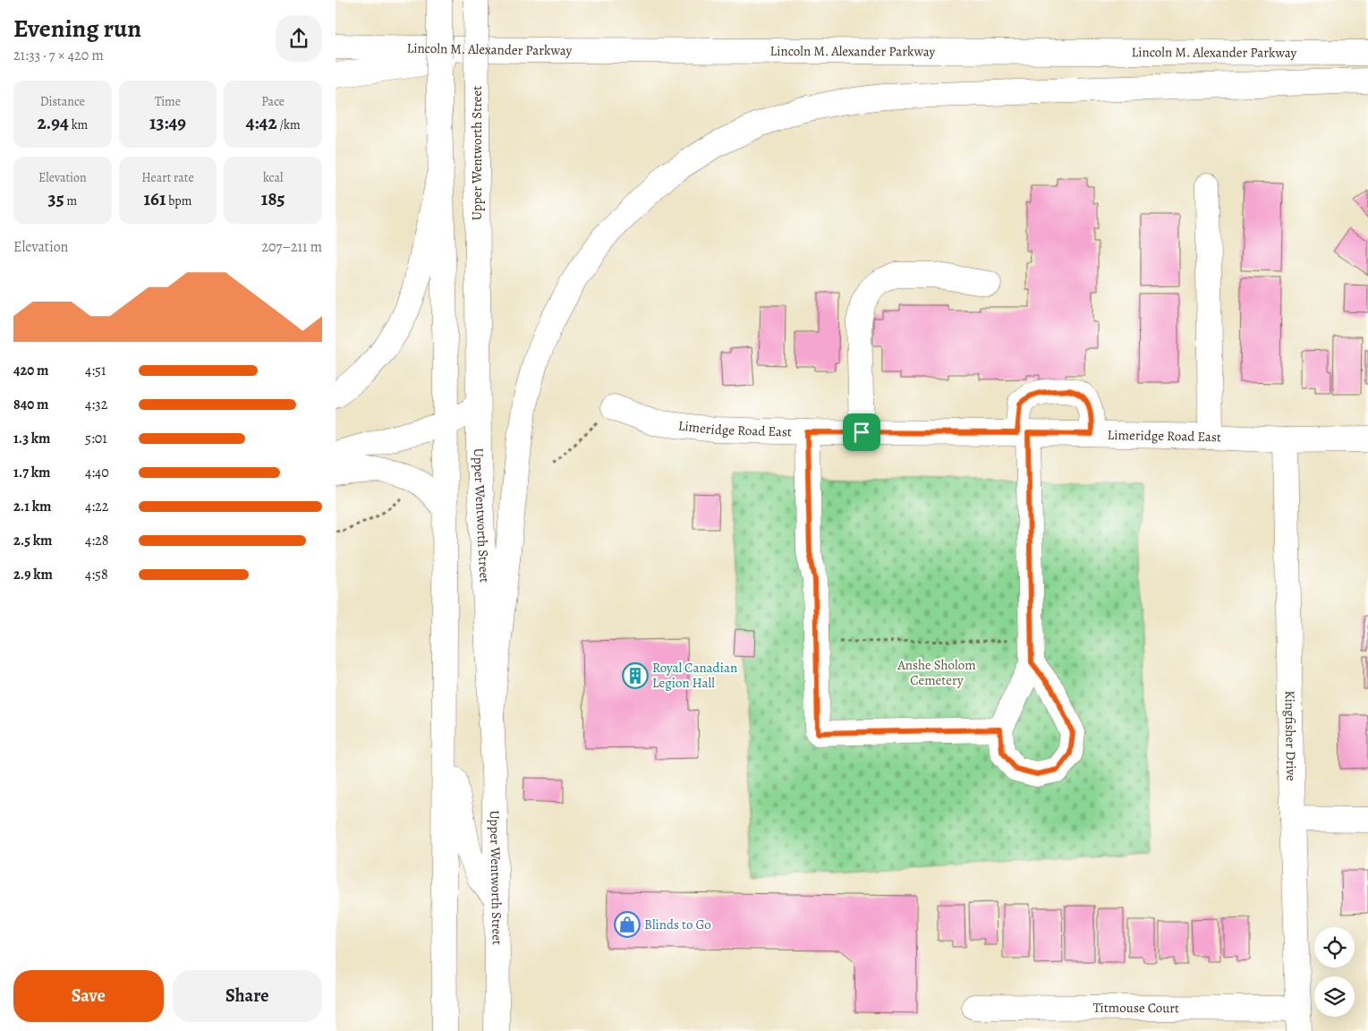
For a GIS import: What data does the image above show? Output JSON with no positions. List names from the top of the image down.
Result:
{
  "streets": {
    "main road": [
      "Lincoln M. Alexander Parkway",
      "Upper Wentworth Street",
      "Limeridge Road East",
      "Kingfisher Drive",
      "Titmouse Court"
    ]
  },
  "crossings": [
    ["Limeridge Road East", "Kingfisher Drive"],
    ["Kingfisher Drive", "Titmouse Court"]
  ],
  "parks": ["Anshe Sholom Cemetery"],
  "places": {
    "building": ["Royal Canadian Legion Hall"],
    "shop": ["Blinds to Go"]
  },
  "page": {
    "heading": ["Evening run", "21:33 · 7 × 420 m"],
    "stats": [
      ["Distance", "2.94 km"],
      ["Time", "13:49"],
      ["Pace", "4:42 /km"],
      ["Elevation", "35 m"],
      ["Heart rate", "161 bpm"],
      ["kcal", "185"]
    ],
    "chart": ["Elevation", "207–211 m"],
    "list": [
      {
        "name": "420 m",
        "note": "4:51"
      },
      {
        "name": "840 m",
        "note": "4:32"
      },
      {
        "name": "1.3 km",
        "note": "5:01"
      },
      {
        "name": "1.7 km",
        "note": "4:40"
      },
      {
        "name": "2.1 km",
        "note": "4:22"
      },
      {
        "name": "2.5 km",
        "note": "4:28"
      },
      {
        "name": "2.9 km",
        "note": "4:58"
      }
    ],
    "buttons": ["Save", "Share"]
  }
}
